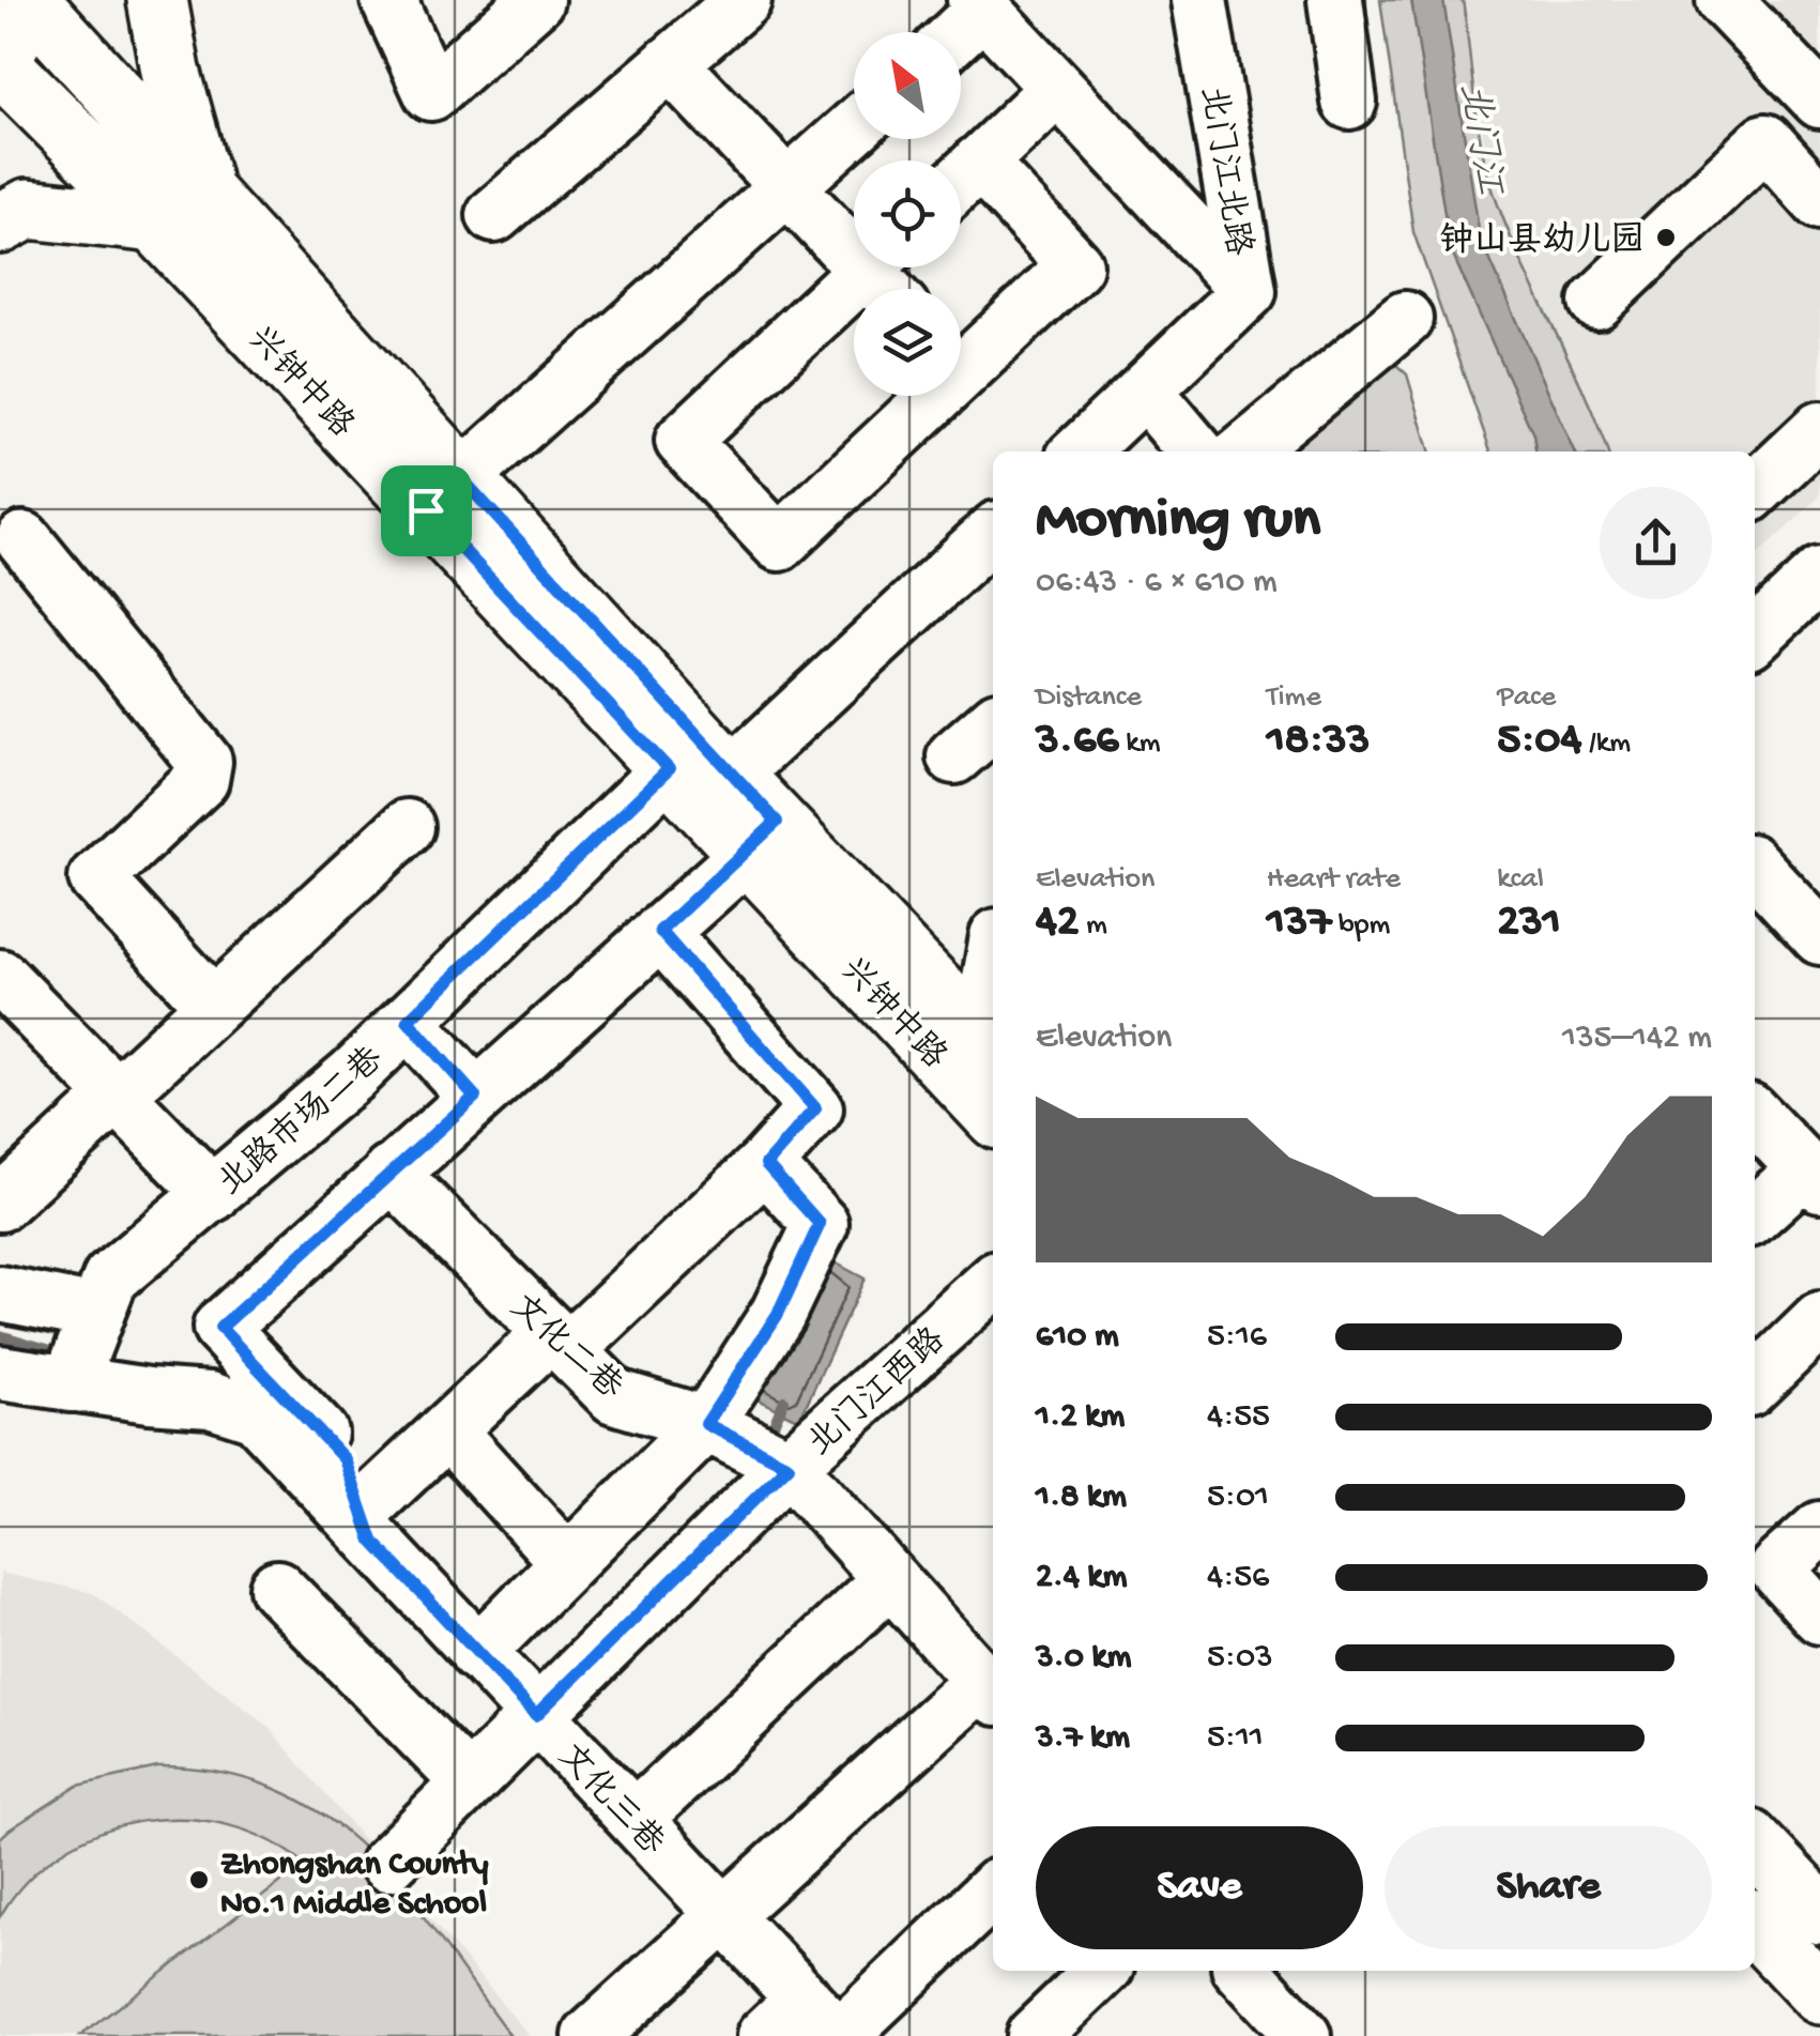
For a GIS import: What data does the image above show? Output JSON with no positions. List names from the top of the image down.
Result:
{
  "streets": {
    "main road": ["兴钟中路"],
    "street": [
      "北门江北路",
      "北路市场二巷",
      "文化二巷",
      "北门江西路",
      "文化三巷"
    ]
  },
  "crossings": [
    ["兴钟中路", "北路市场二巷"],
    ["北路市场二巷", "文化三巷"],
    ["文化二巷", "北门江西路"],
    ["北门江西路", "文化三巷"]
  ],
  "water": ["北门江"],
  "places": ["钟山县幼儿园", "Zhongshan County No.1 Middle School"],
  "north": "top left",
  "page": {
    "heading": ["Morning run", "06:43 · 6 × 610 m"],
    "stats": [
      ["Distance", "3.66 km"],
      ["Time", "18:33"],
      ["Pace", "5:04 /km"],
      ["Elevation", "42 m"],
      ["Heart rate", "137 bpm"],
      ["kcal", "231"]
    ],
    "chart": ["Elevation", "135–142 m"],
    "list": [
      {
        "name": "610 m",
        "note": "5:16"
      },
      {
        "name": "1.2 km",
        "note": "4:55"
      },
      {
        "name": "1.8 km",
        "note": "5:01"
      },
      {
        "name": "2.4 km",
        "note": "4:56"
      },
      {
        "name": "3.0 km",
        "note": "5:03"
      },
      {
        "name": "3.7 km",
        "note": "5:11"
      }
    ],
    "buttons": ["Save", "Share"]
  }
}
